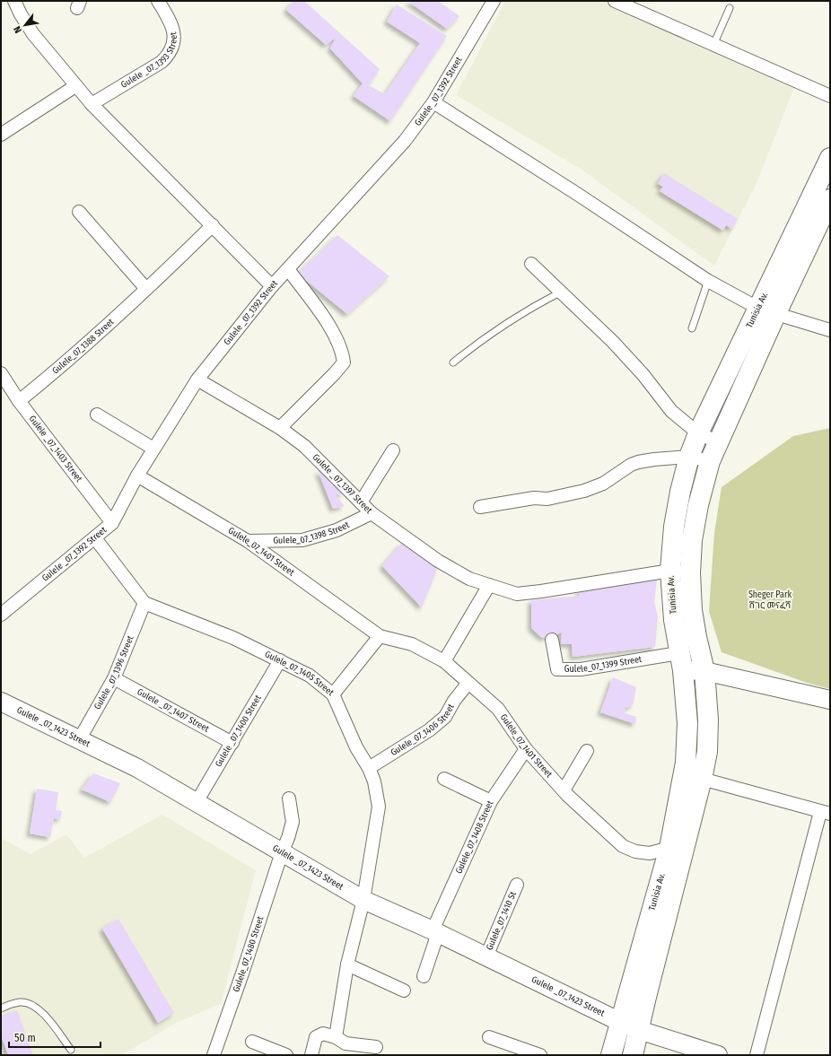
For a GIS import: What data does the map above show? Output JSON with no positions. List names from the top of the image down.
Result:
{
  "streets": {
    "main road": ["Tunisia Av.", "Gulele _07_1423 Street"],
    "street": [
      "Gulele _07_1393 Street",
      "Gulele _07_1392 Street",
      "Gulele_07_1388 Street",
      "Gulele _07_1403 Street",
      "Gulele _07_1397 Street",
      "Gulele_07_1398 Street",
      "Gulele_07_1401 Street",
      "Gulele_07_1399 Street",
      "Gulele _07_1396 Street",
      "Gulele_07_1405 Street",
      "Gulele _07_1407 Street",
      "Gulele_07_1406 Street",
      "Gulele _07_1400 Street",
      "Gulele_07_1408 Street",
      "Gulele_07_1410 St",
      "Gulele_07_1480 Street"
    ]
  },
  "crossings": [
    ["Gulele _07_1392 Street", "Gulele _07_1403 Street"],
    ["Gulele _07_1392 Street", "Gulele _07_1397 Street"],
    ["Gulele _07_1392 Street", "Gulele_07_1401 Street"],
    ["Tunisia Av.", "Gulele _07_1397 Street"],
    ["Tunisia Av.", "Gulele_07_1401 Street"],
    ["Tunisia Av.", "Gulele_07_1399 Street"],
    ["Tunisia Av.", "Gulele _07_1423 Street"],
    ["Gulele_07_1388 Street", "Gulele _07_1403 Street"],
    ["Gulele _07_1397 Street", "Gulele_07_1398 Street"],
    ["Gulele_07_1398 Street", "Gulele_07_1401 Street"],
    ["Gulele_07_1401 Street", "Gulele_07_1406 Street"],
    ["Gulele_07_1401 Street", "Gulele_07_1408 Street"],
    ["Gulele _07_1396 Street", "Gulele_07_1405 Street"],
    ["Gulele _07_1396 Street", "Gulele _07_1407 Street"],
    ["Gulele _07_1396 Street", "Gulele _07_1423 Street"],
    ["Gulele_07_1405 Street", "Gulele _07_1423 Street"],
    ["Gulele_07_1405 Street", "Gulele_07_1406 Street"],
    ["Gulele_07_1405 Street", "Gulele _07_1400 Street"],
    ["Gulele _07_1407 Street", "Gulele _07_1400 Street"],
    ["Gulele _07_1423 Street", "Gulele _07_1400 Street"],
    ["Gulele _07_1423 Street", "Gulele_07_1408 Street"],
    ["Gulele _07_1423 Street", "Gulele_07_1410 St"],
    ["Gulele _07_1423 Street", "Gulele_07_1480 Street"]
  ],
  "parks": ["Sheger Park ሸገር መናፈሻ"],
  "scale_bar": "50 m",
  "north": "bottom left"
}
